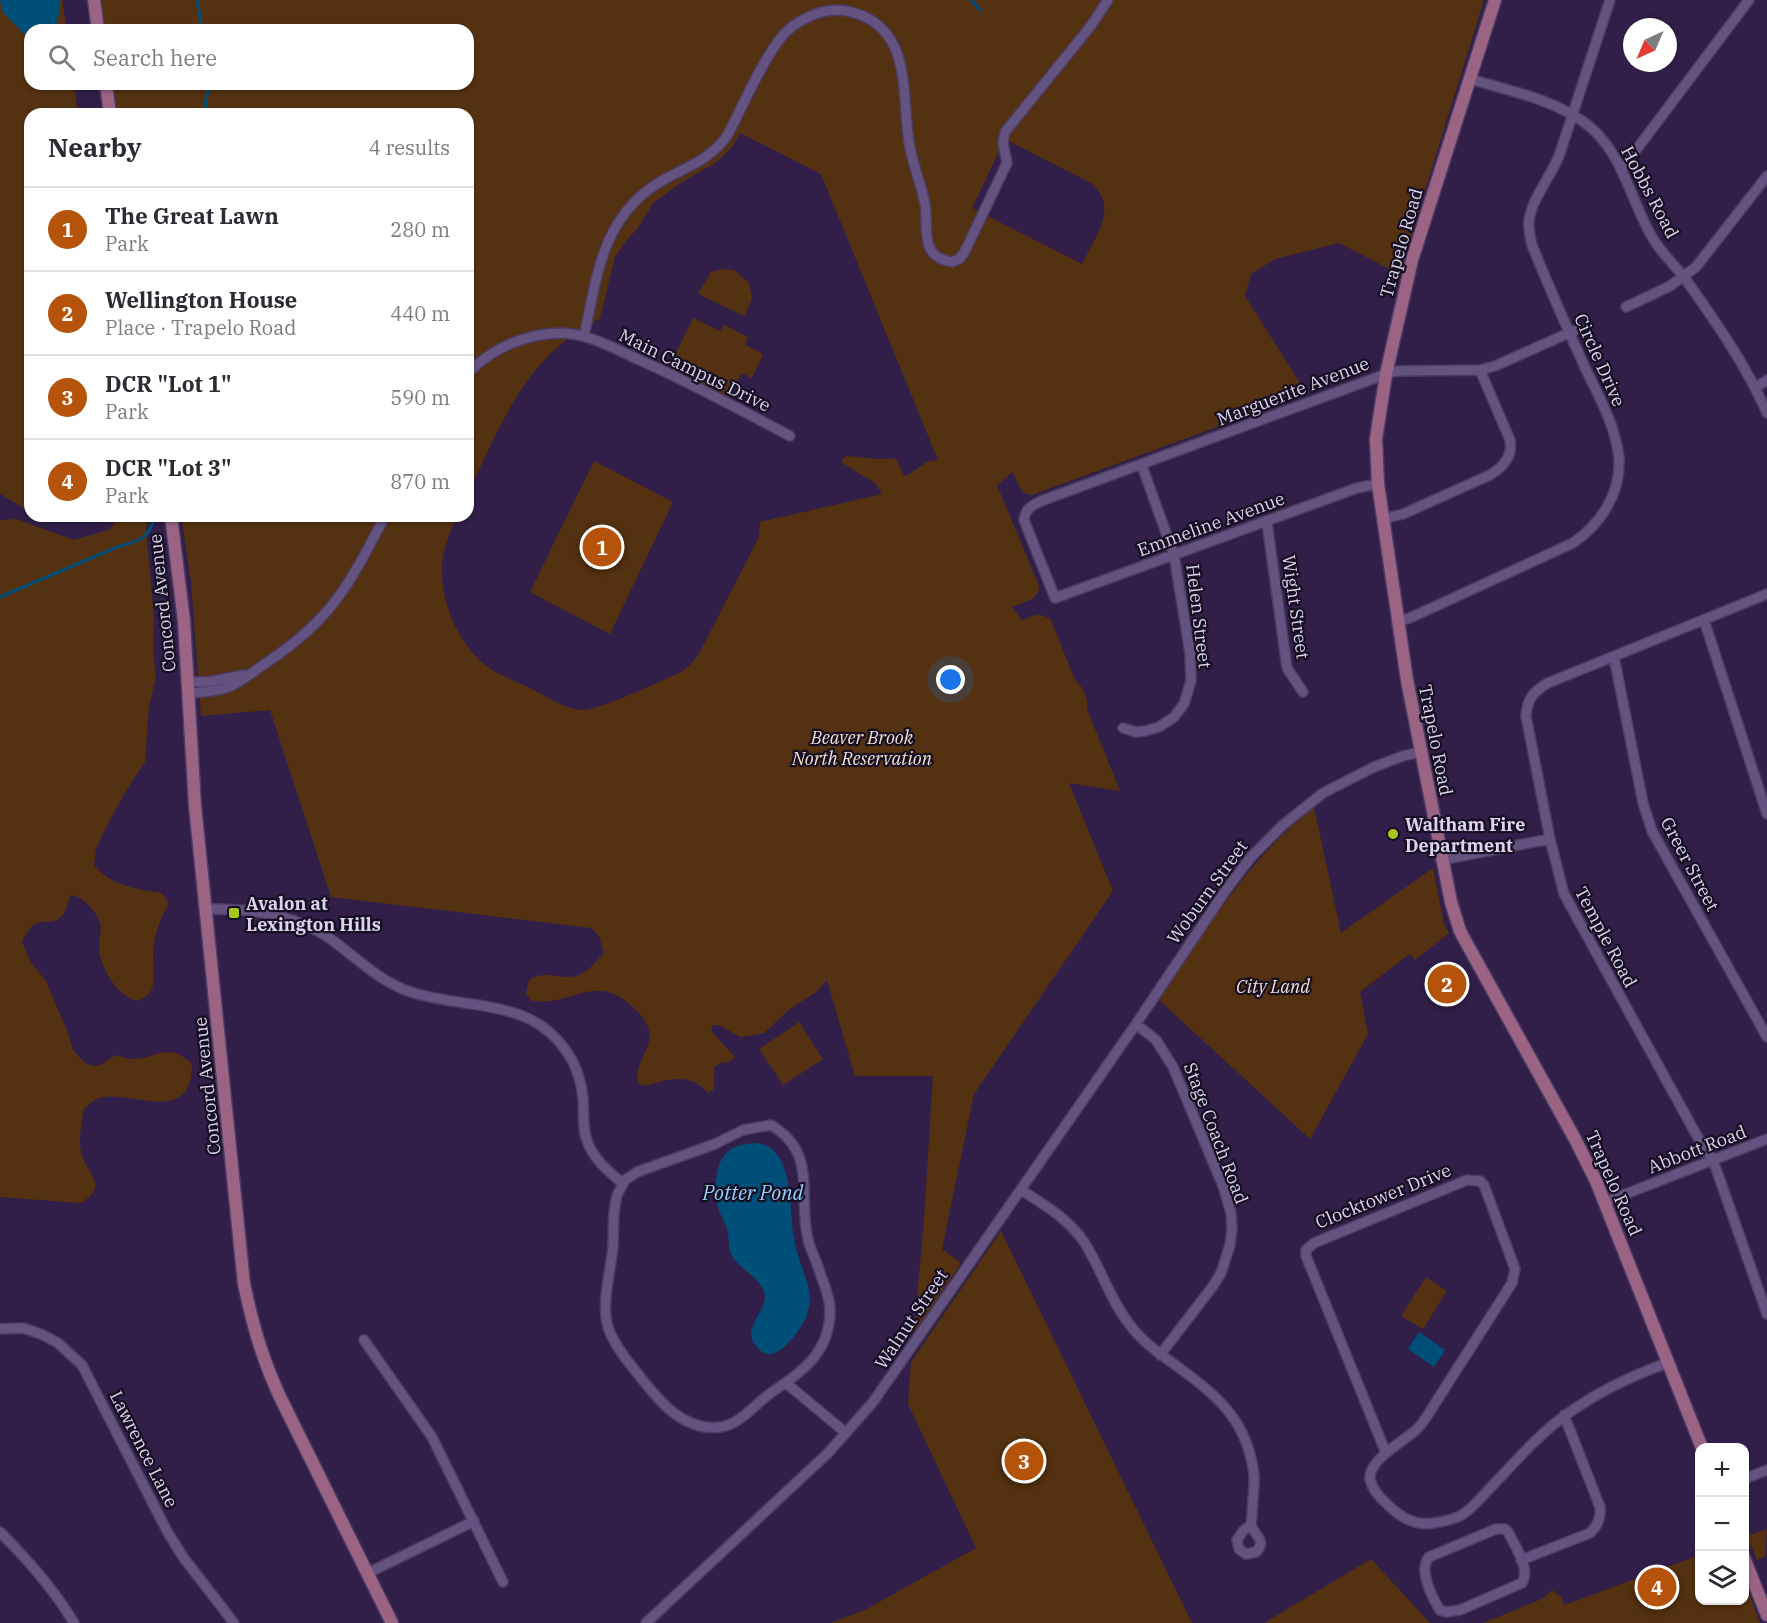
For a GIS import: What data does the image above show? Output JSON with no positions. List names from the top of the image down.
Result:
{
  "streets": {
    "main road": ["Trapelo Road", "Concord Avenue"],
    "street": [
      "Hobbs Road",
      "Circle Drive",
      "Main Campus Drive",
      "Marguerite Avenue",
      "Emmeline Avenue",
      "Wight Street",
      "Helen Street",
      "Greer Street",
      "Woburn Street",
      "Temple Road",
      "Stage Coach Road",
      "Abbott Road",
      "Clocktower Drive",
      "Walnut Street",
      "Lawrence Lane"
    ]
  },
  "crossings": [
    ["Hobbs Road", "Trapelo Road"],
    ["Hobbs Road", "Circle Drive"],
    ["Trapelo Road", "Circle Drive"],
    ["Trapelo Road", "Marguerite Avenue"],
    ["Trapelo Road", "Emmeline Avenue"],
    ["Trapelo Road", "Woburn Street"],
    ["Trapelo Road", "Abbott Road"],
    ["Trapelo Road", "Clocktower Drive"],
    ["Circle Drive", "Marguerite Avenue"],
    ["Marguerite Avenue", "Emmeline Avenue"],
    ["Marguerite Avenue", "Helen Street"],
    ["Emmeline Avenue", "Wight Street"],
    ["Emmeline Avenue", "Helen Street"],
    ["Greer Street", "Temple Road"],
    ["Woburn Street", "Walnut Street"],
    ["Temple Road", "Abbott Road"],
    ["Stage Coach Road", "Walnut Street"]
  ],
  "water": ["Potter Pond"],
  "parks": ["Beaver Brook North Reservation", "City Land"],
  "places": {
    "other": ["Waltham Fire Department"],
    "transit": ["Avalon at Lexington Hills"]
  },
  "north": "bottom left",
  "page": {
    "search": "Search here",
    "heading": ["Nearby", "4 results"],
    "list": [
      {
        "mark": "1",
        "name": "The Great Lawn",
        "note": "Park",
        "value": "280 m"
      },
      {
        "mark": "2",
        "name": "Wellington House",
        "note": "Place · Trapelo Road",
        "value": "440 m"
      },
      {
        "mark": "3",
        "name": "DCR \"Lot 1\"",
        "note": "Park",
        "value": "590 m"
      },
      {
        "mark": "4",
        "name": "DCR \"Lot 3\"",
        "note": "Park",
        "value": "870 m"
      }
    ],
    "pins": [
      "1",
      "2",
      "3",
      "4"
    ],
    "map_buttons": ["+", "−"]
  }
}
